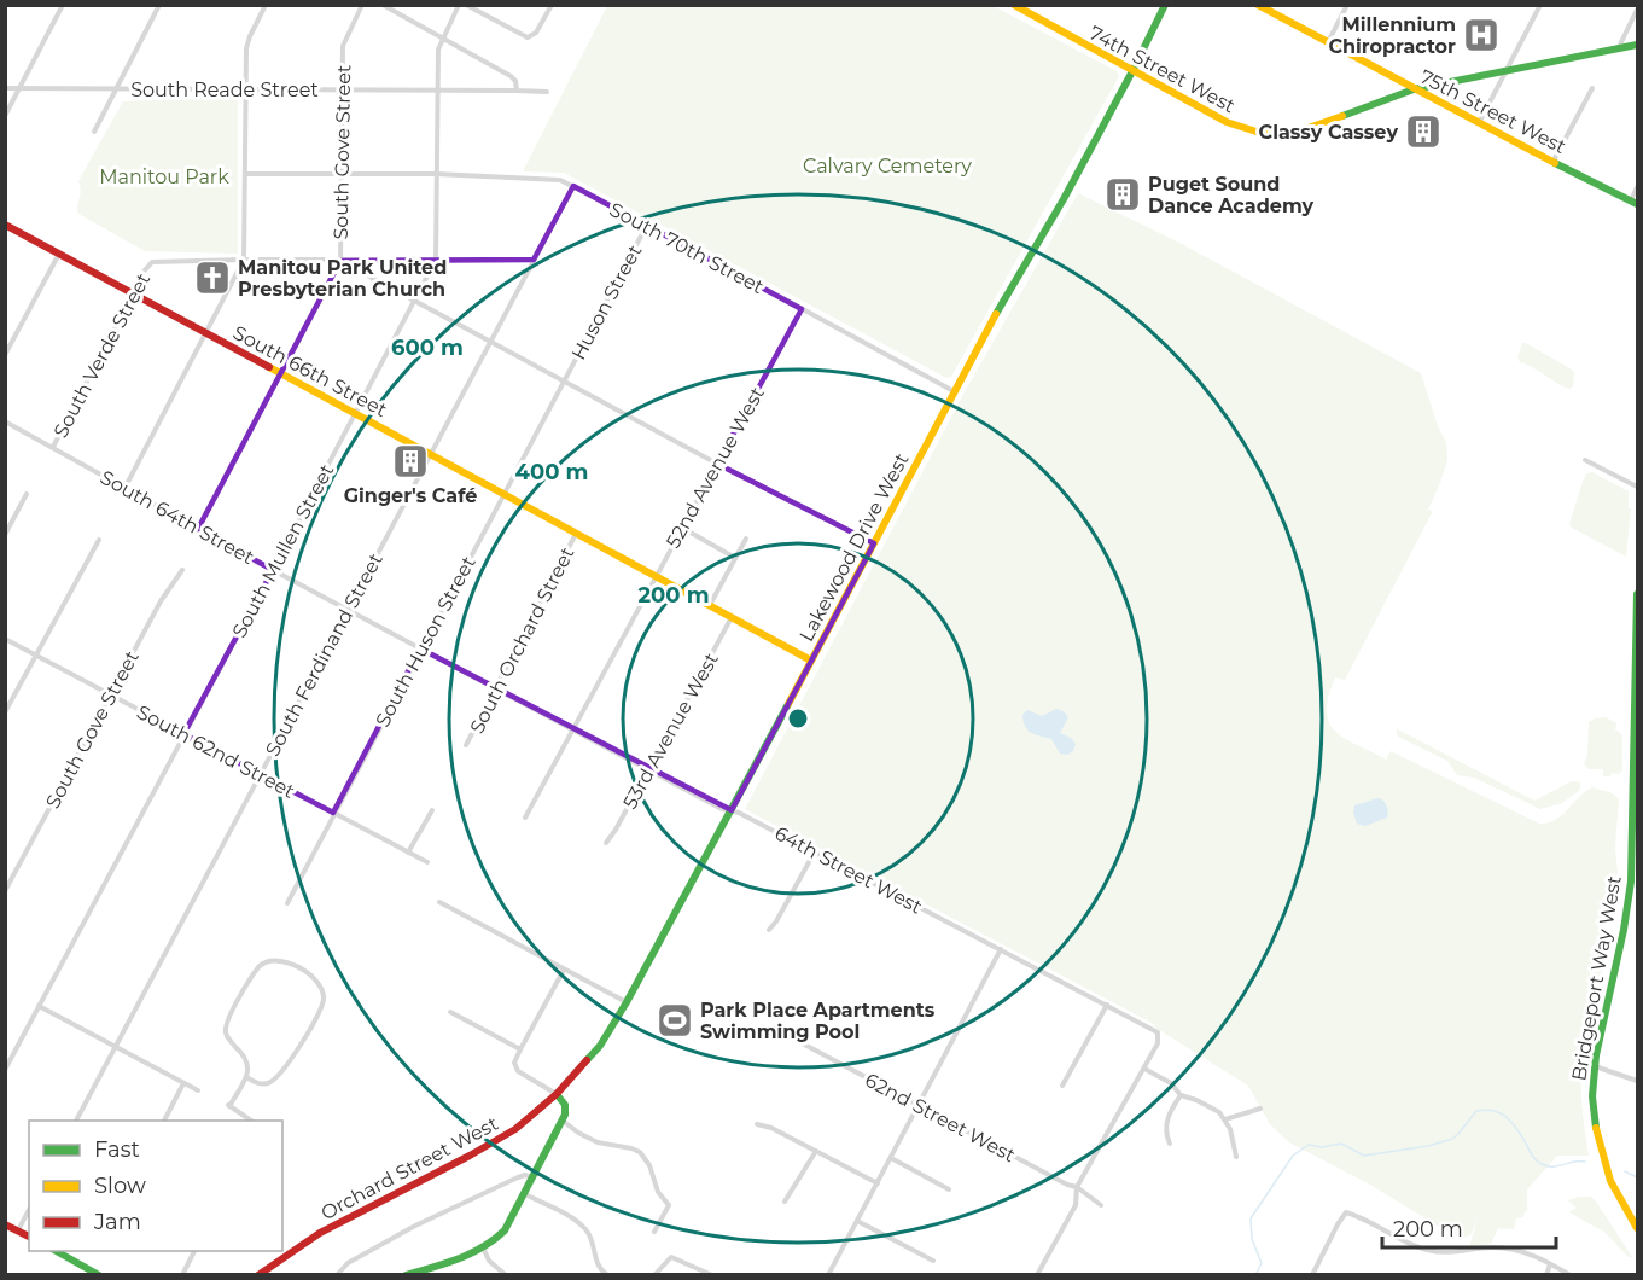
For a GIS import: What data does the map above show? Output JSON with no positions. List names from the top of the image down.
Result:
{
  "streets": {
    "main road": [
      "74th Street West",
      "75th Street West",
      "South 66th Street",
      "Lakewood Drive West",
      "Bridgeport Way West",
      "Orchard Street West"
    ],
    "street": [
      "South Reade Street",
      "South Gove Street",
      "South 70th Street",
      "Huson Street",
      "South Verde Street",
      "52nd Avenue West",
      "South 64th Street",
      "South Mullen Street",
      "South Orchard Street",
      "South Huson Street",
      "South Ferdinand Street",
      "53rd Avenue West",
      "South 62nd Street",
      "64th Street West",
      "62nd Street West"
    ]
  },
  "crossings": [
    ["74th Street West", "75th Street West"],
    ["74th Street West", "Lakewood Drive West"],
    ["South Reade Street", "South Gove Street"],
    ["South Reade Street", "South Mullen Street"],
    ["South Gove Street", "South 70th Street"],
    ["South Gove Street", "South 66th Street"],
    ["South Gove Street", "South 64th Street"],
    ["South Gove Street", "South 62nd Street"],
    ["South 70th Street", "Huson Street"],
    ["South 70th Street", "52nd Avenue West"],
    ["South 70th Street", "Lakewood Drive West"],
    ["South 70th Street", "South Mullen Street"],
    ["South 70th Street", "South Ferdinand Street"],
    ["Huson Street", "South Huson Street"],
    ["South Verde Street", "South 66th Street"],
    ["South Verde Street", "South 64th Street"],
    ["South 66th Street", "52nd Avenue West"],
    ["South 66th Street", "Lakewood Drive West"],
    ["South 66th Street", "South Mullen Street"],
    ["South 66th Street", "South Orchard Street"],
    ["South 66th Street", "South Huson Street"],
    ["South 66th Street", "South Ferdinand Street"],
    ["South 66th Street", "53rd Avenue West"],
    ["52nd Avenue West", "64th Street West"],
    ["South 64th Street", "South Mullen Street"],
    ["South 64th Street", "South Orchard Street"],
    ["South 64th Street", "South Huson Street"],
    ["South 64th Street", "South Ferdinand Street"],
    ["South 64th Street", "64th Street West"],
    ["Lakewood Drive West", "64th Street West"],
    ["Lakewood Drive West", "Orchard Street West"],
    ["South Mullen Street", "South 62nd Street"],
    ["South Huson Street", "South 62nd Street"],
    ["South Ferdinand Street", "South 62nd Street"],
    ["53rd Avenue West", "64th Street West"]
  ],
  "parks": ["Calvary Cemetery", "Manitou Park"],
  "places": {
    "hospital": ["Millennium Chiropractor"],
    "building": ["Classy Cassey", "Puget Sound Dance Academy", "Ginger's Café"],
    "church": ["Manitou Park United Presbyterian Church"],
    "sports": ["Park Place Apartments Swimming Pool"]
  },
  "legend": ["Fast", "Slow", "Jam"],
  "scale_bar": "200 m",
  "rings": ["600 m", "400 m", "200 m"]
}
